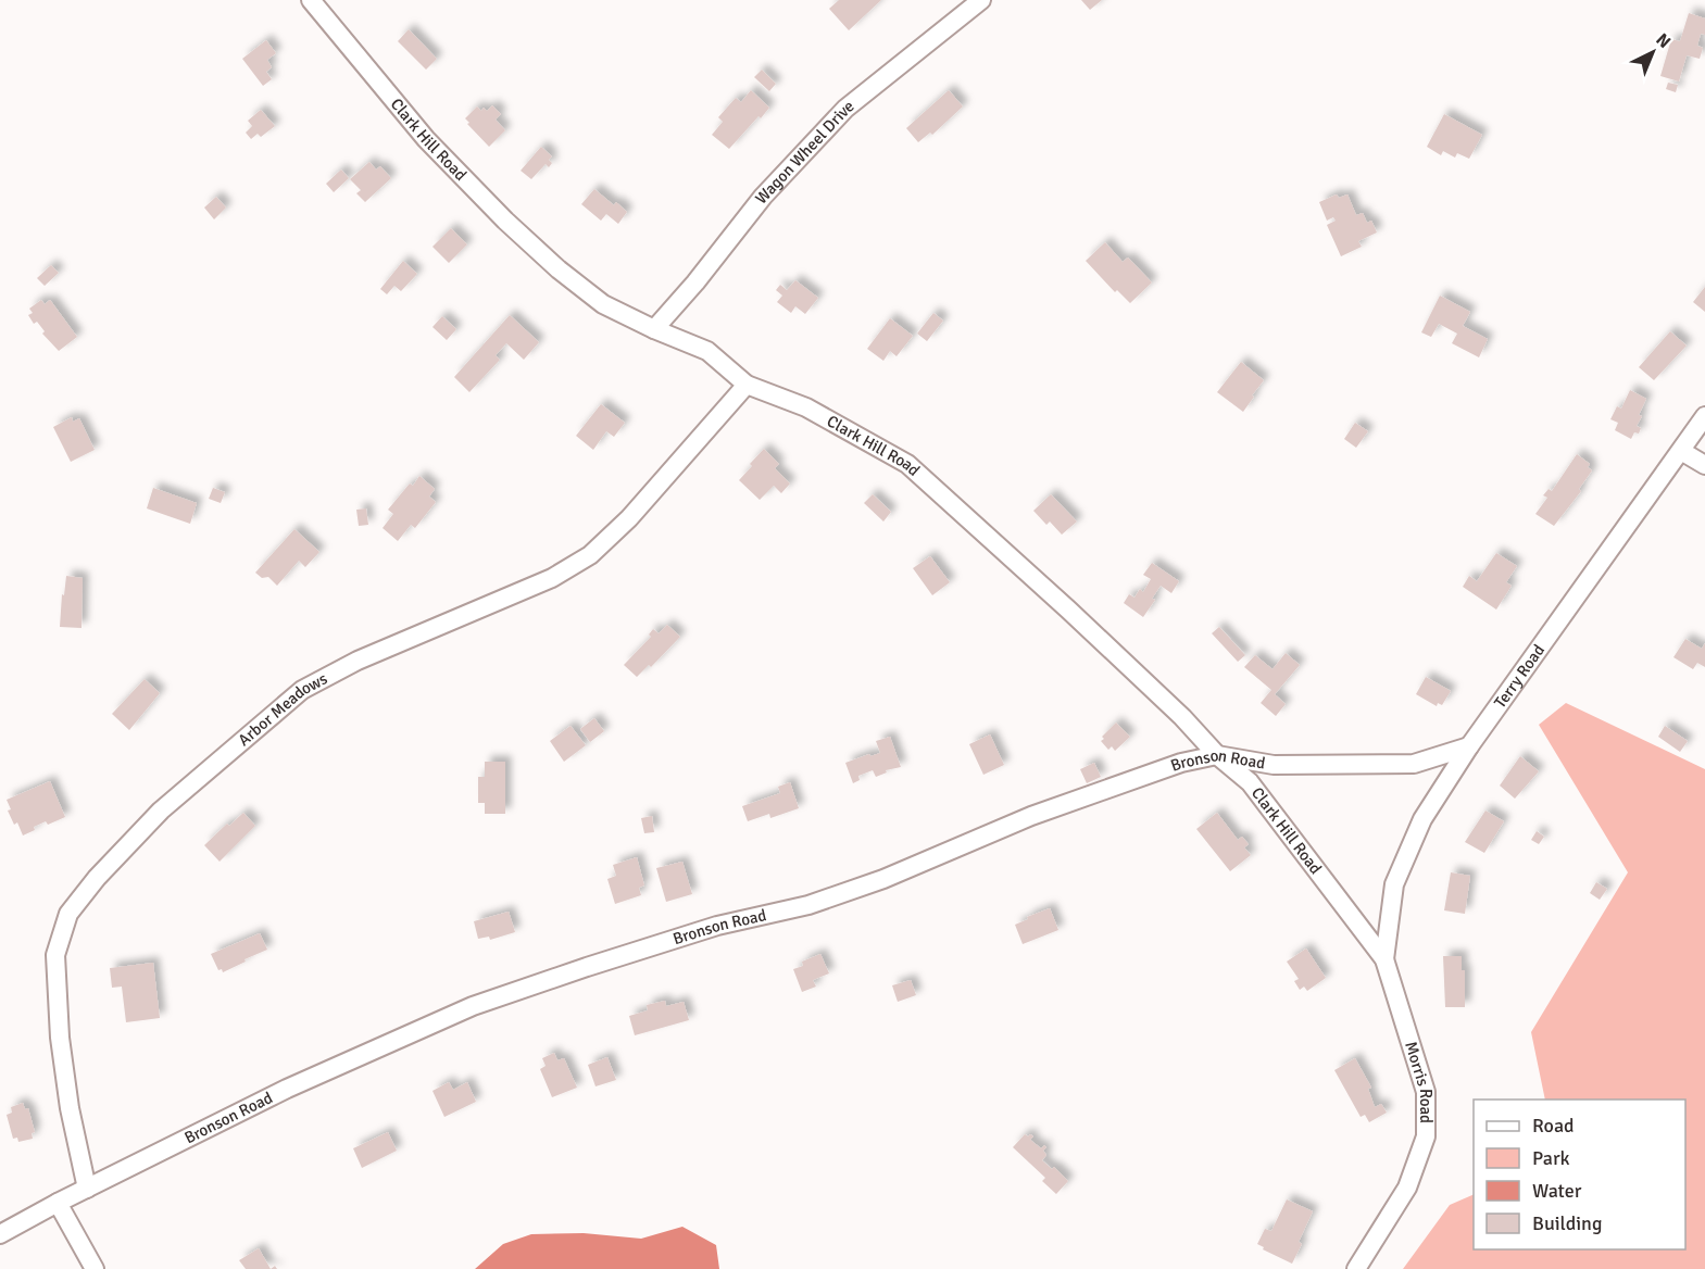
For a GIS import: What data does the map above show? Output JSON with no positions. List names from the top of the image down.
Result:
{
  "streets": {
    "street": [
      "Clark Hill Road",
      "Wagon Wheel Drive",
      "Terry Road",
      "Arbor Meadows",
      "Bronson Road",
      "Morris Road"
    ]
  },
  "crossings": [
    ["Clark Hill Road", "Wagon Wheel Drive"],
    ["Clark Hill Road", "Terry Road"],
    ["Clark Hill Road", "Arbor Meadows"],
    ["Clark Hill Road", "Bronson Road"],
    ["Clark Hill Road", "Morris Road"],
    ["Terry Road", "Bronson Road"],
    ["Terry Road", "Morris Road"],
    ["Arbor Meadows", "Bronson Road"]
  ],
  "legend": [
    "Road",
    "Park",
    "Water",
    "Building"
  ],
  "north": "top right"
}
